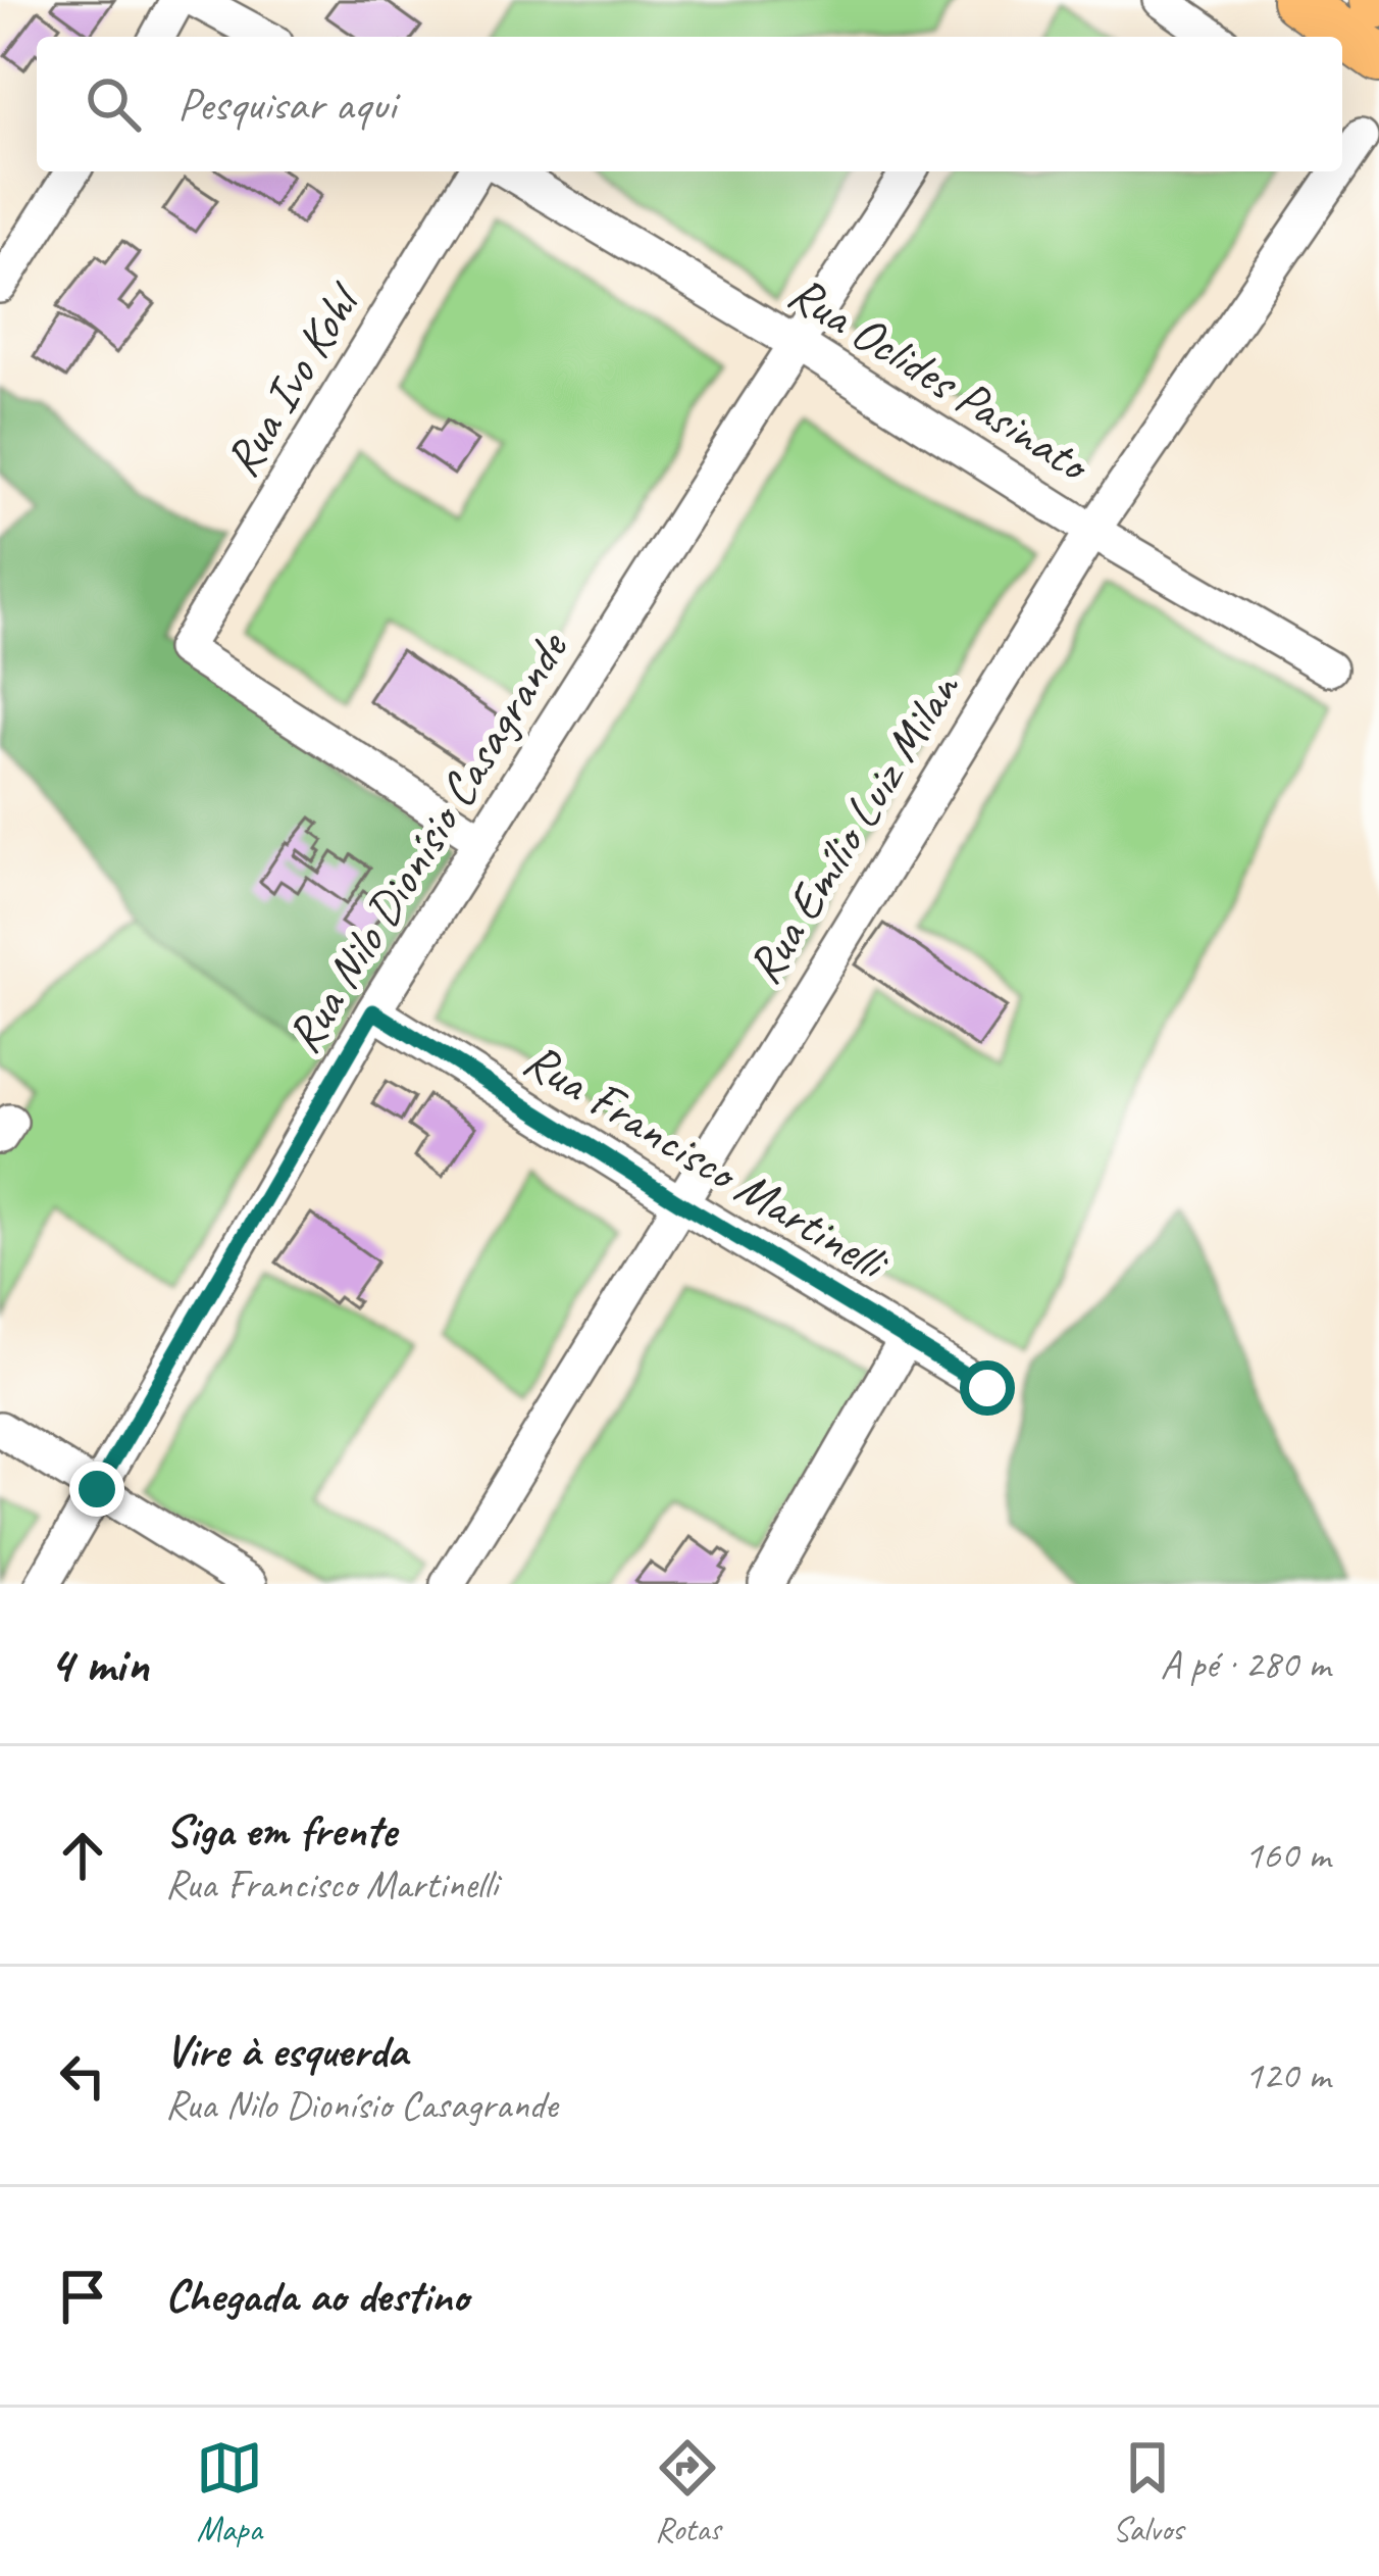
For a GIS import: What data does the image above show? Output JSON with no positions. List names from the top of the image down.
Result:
{
  "streets": {
    "street": [
      "Rua Oclides Pasinato",
      "Rua Ivo Kohl",
      "Rua Emílio Luiz Milan",
      "Rua Nilo Dionísio Casagrande",
      "Rua Francisco Martinelli"
    ]
  },
  "crossings": [
    ["Rua Oclides Pasinato", "Rua Emílio Luiz Milan"],
    ["Rua Oclides Pasinato", "Rua Nilo Dionísio Casagrande"],
    ["Rua Ivo Kohl", "Rua Nilo Dionísio Casagrande"],
    ["Rua Emílio Luiz Milan", "Rua Francisco Martinelli"],
    ["Rua Nilo Dionísio Casagrande", "Rua Francisco Martinelli"]
  ],
  "page": {
    "search": "Pesquisar aqui",
    "heading": ["4 min", "A pé · 280 m"],
    "list": [
      ["Siga em frente", "Rua Francisco Martinelli", "160 m"],
      ["Vire à esquerda", "Rua Nilo Dionísio Casagrande", "120 m"],
      "Chegada ao destino"
    ],
    "nav": ["Mapa", "Rotas", "Salvos"]
  }
}
